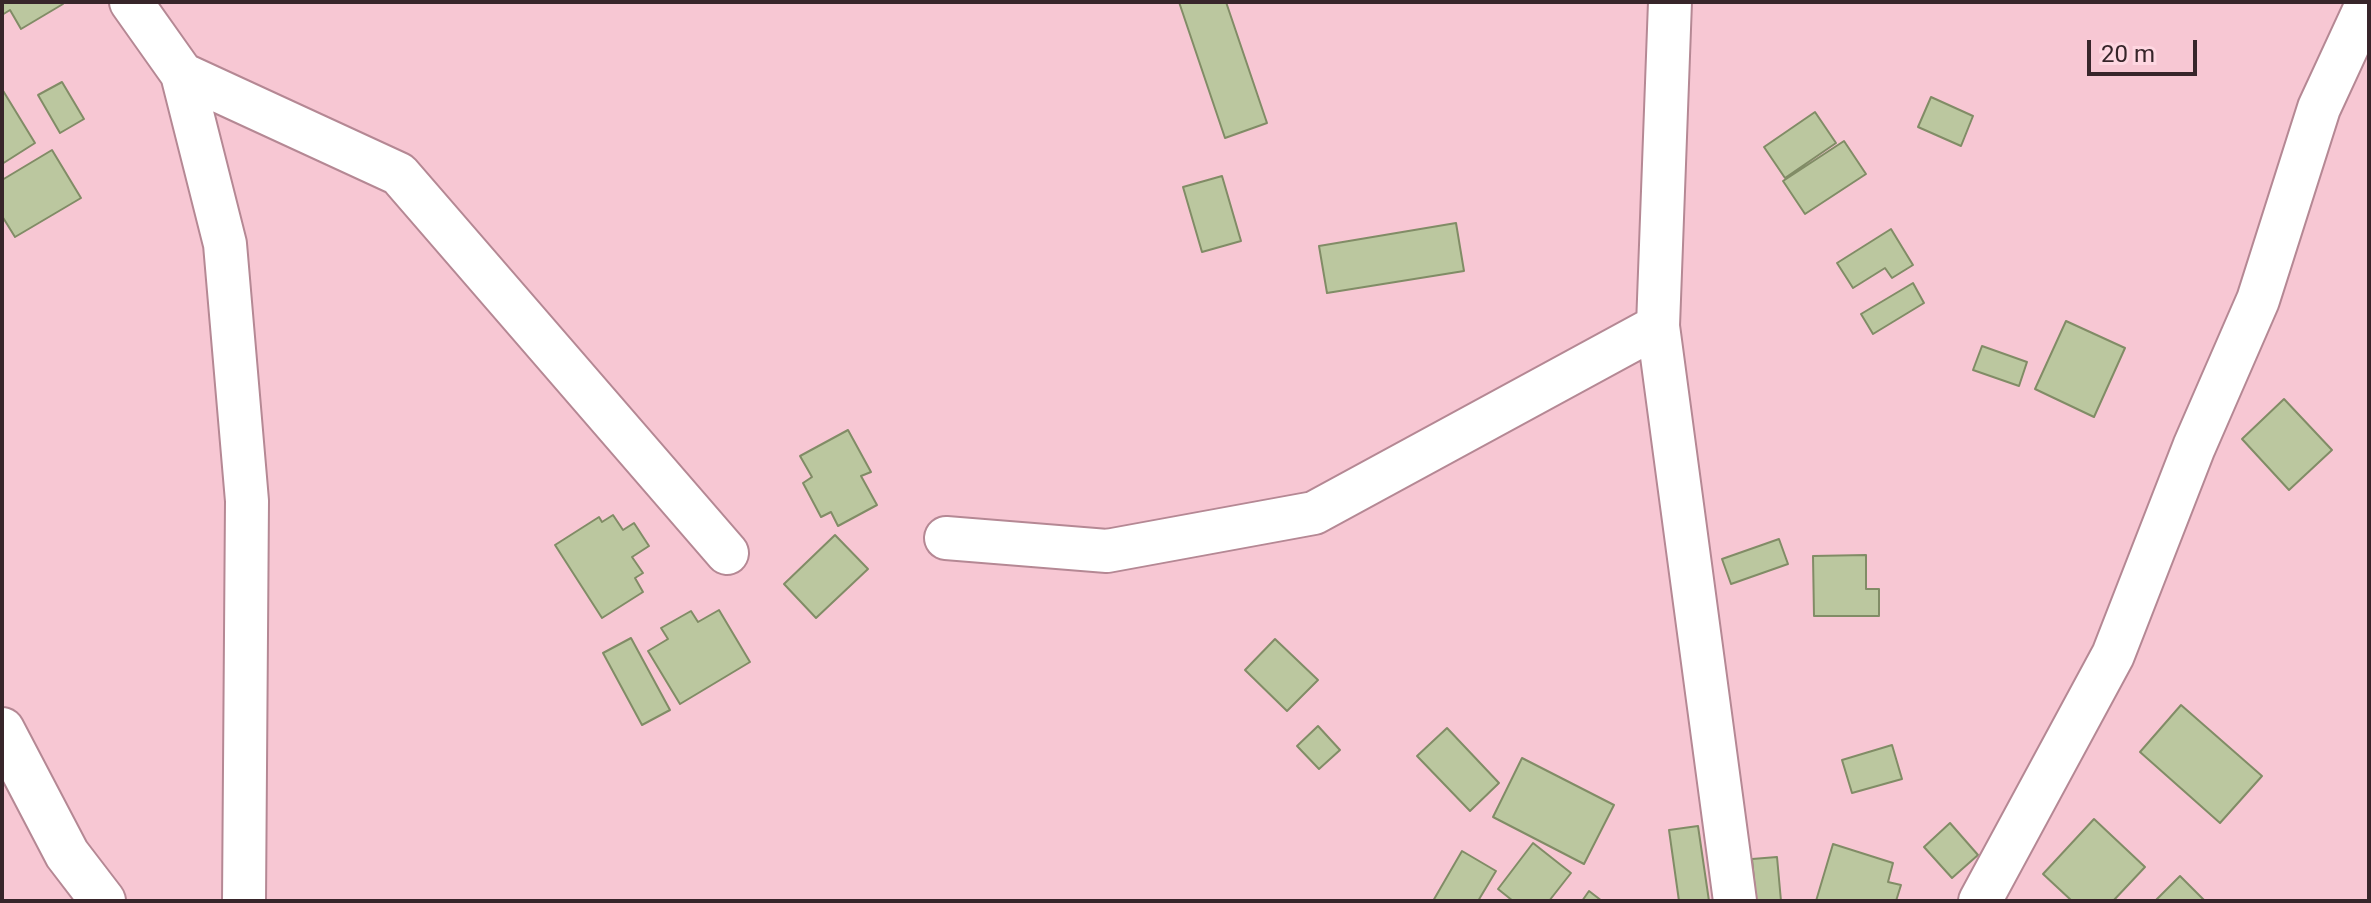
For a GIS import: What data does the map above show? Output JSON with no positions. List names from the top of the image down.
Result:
{
  "scale_bar": "20 m"
}
